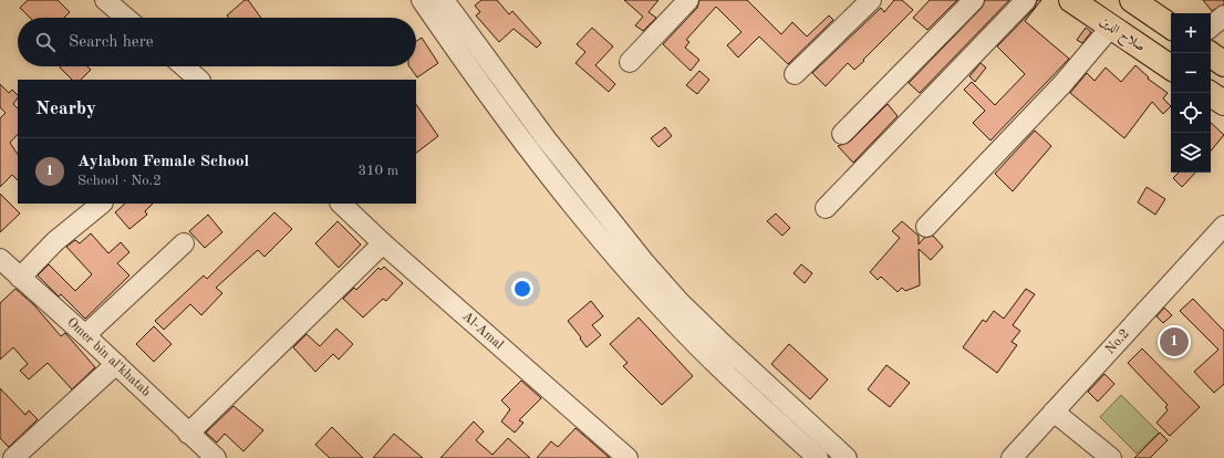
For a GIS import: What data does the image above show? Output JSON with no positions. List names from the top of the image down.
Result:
{
  "streets": {
    "highway": ["صلاح الدين"],
    "street": ["Al-Amal", "No.2", "Omer bin al'khatab"]
  },
  "page": {
    "map_buttons": ["+", "−"],
    "search": "Search here",
    "heading": "Nearby",
    "list": [
      {
        "mark": "1",
        "name": "Aylabon Female School",
        "note": "School · No.2",
        "value": "310 m"
      }
    ],
    "pins": "1"
  }
}
